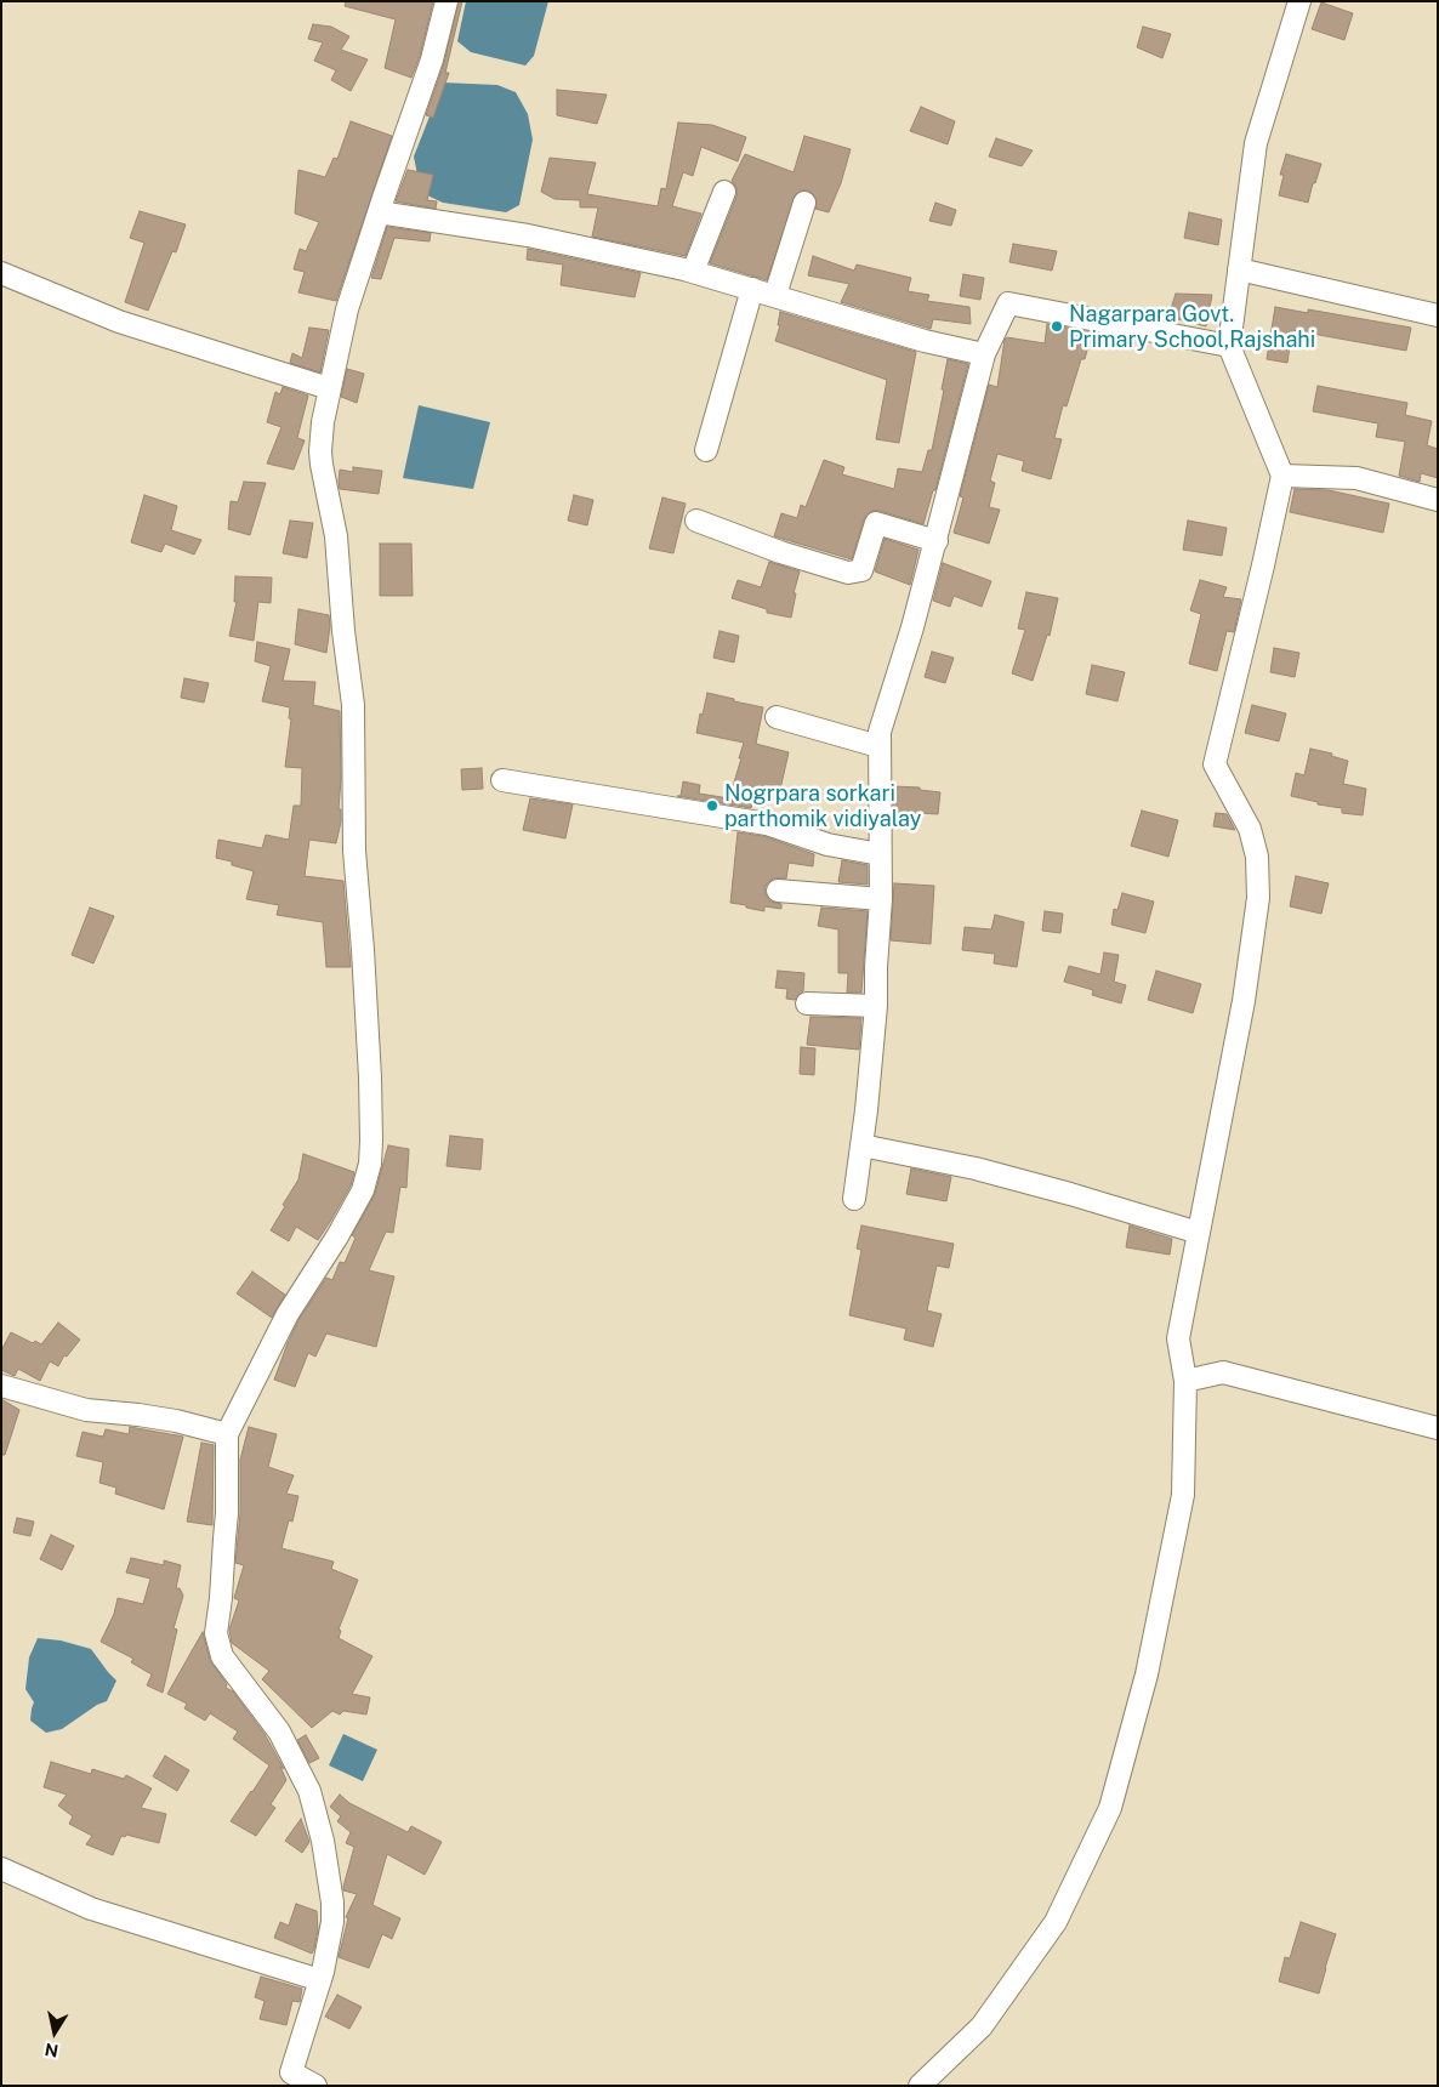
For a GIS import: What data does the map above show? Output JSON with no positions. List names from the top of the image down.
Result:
{
  "places": ["Nagarpara Govt. Primary School,Rajshahi", "Nogrpara sorkari parthomik vidiyalay"],
  "north": "bottom"
}
